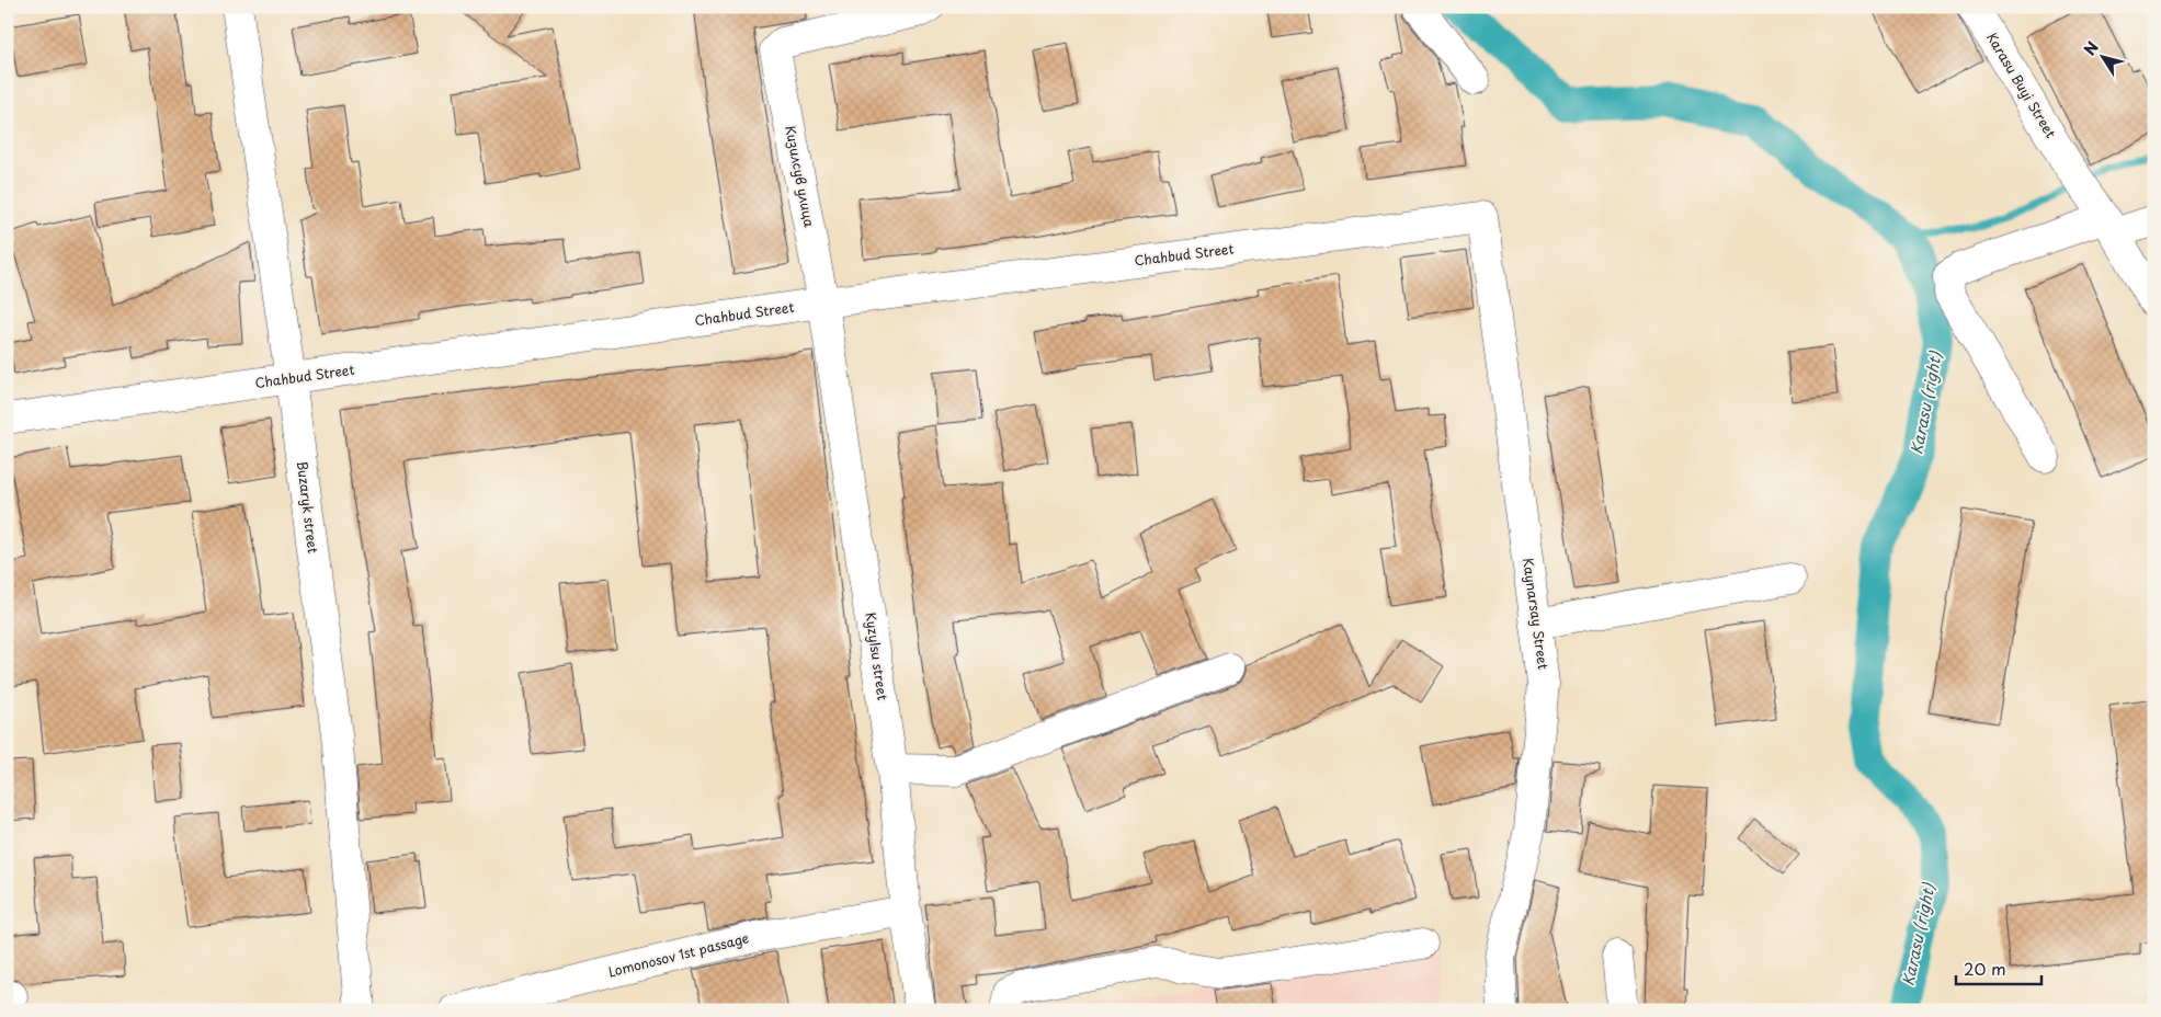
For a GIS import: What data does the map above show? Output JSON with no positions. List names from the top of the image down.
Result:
{
  "streets": {
    "street": [
      "Karasu Buyi Street",
      "Кизилсув улица",
      "Chahbud Street",
      "Buzaryk street",
      "Kaynarsay Street",
      "Kyzylsu street",
      "Lomonosov 1st passage"
    ]
  },
  "crossings": [
    ["Кизилсув улица", "Chahbud Street"],
    ["Кизилсув улица", "Kyzylsu street"],
    ["Chahbud Street", "Buzaryk street"],
    ["Chahbud Street", "Kaynarsay Street"],
    ["Chahbud Street", "Kyzylsu street"],
    ["Kyzylsu street", "Lomonosov 1st passage"]
  ],
  "water": ["Karasu (right)"],
  "scale_bar": "20 m",
  "north": "top left"
}
